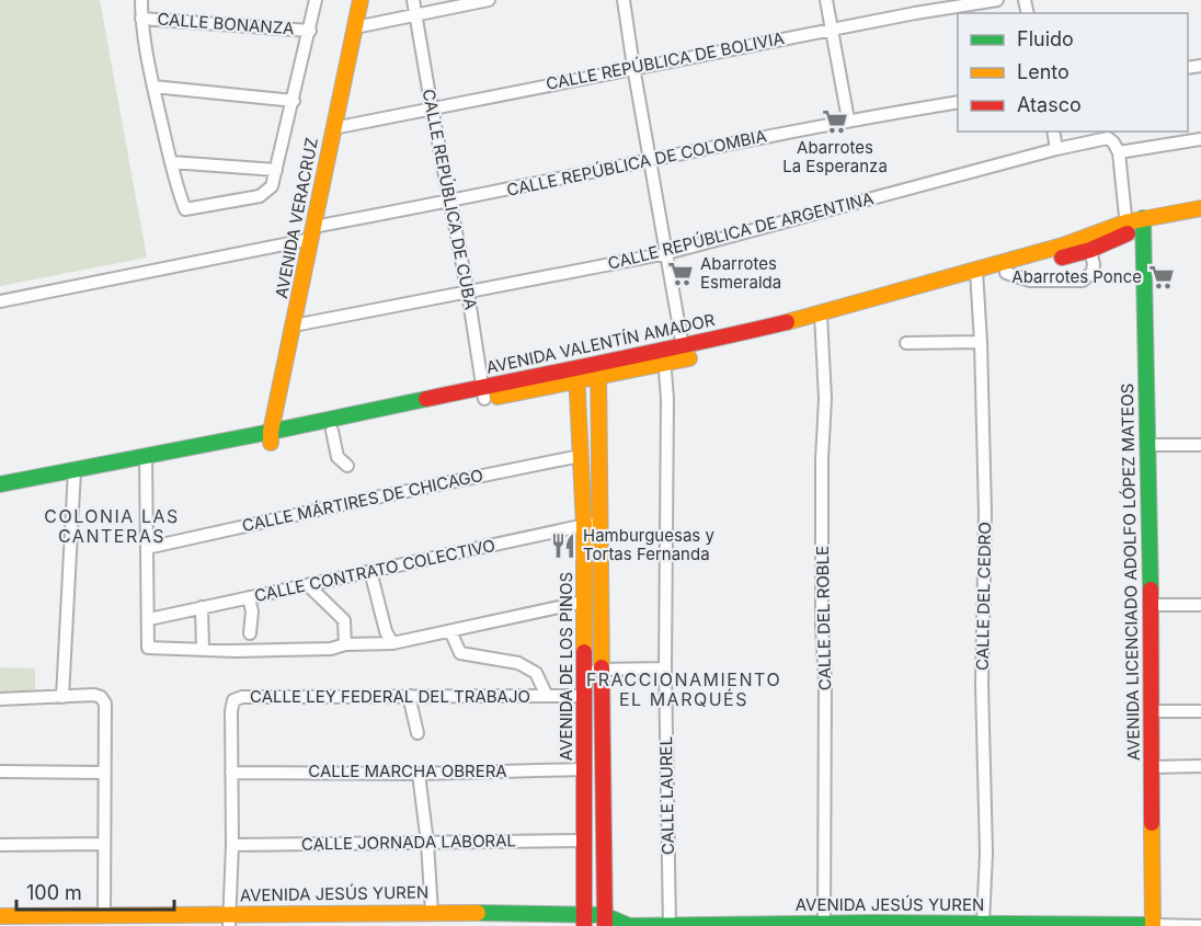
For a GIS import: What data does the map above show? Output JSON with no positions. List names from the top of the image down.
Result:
{
  "streets": {
    "main road": [
      "AVENIDA VERACRUZ",
      "AVENIDA VALENTÍN AMADOR",
      "AVENIDA LICENCIADO ADOLFO LÓPEZ MATEOS",
      "AVENIDA DE LOS PINOS",
      "AVENIDA JESÚS YUREN"
    ],
    "street": [
      "CALLE BONANZA",
      "CALLE REPÚBLICA DE BOLIVIA",
      "CALLE REPÚBLICA DE COLOMBIA",
      "CALLE REPÚBLICA DE CUBA",
      "CALLE REPÚBLICA DE ARGENTINA",
      "CALLE MÁRTIRES DE CHICAGO",
      "CALLE CONTRATO COLECTIVO",
      "CALLE DEL CEDRO",
      "CALLE DEL ROBLE",
      "CALLE LEY FEDERAL DEL TRABAJO",
      "CALLE MARCHA OBRERA",
      "CALLE LAUREL",
      "CALLE JORNADA LABORAL"
    ]
  },
  "crossings": [
    ["CALLE REPÚBLICA DE BOLIVIA", "CALLE REPÚBLICA DE CUBA"],
    ["CALLE REPÚBLICA DE BOLIVIA", "AVENIDA VERACRUZ"],
    ["CALLE REPÚBLICA DE COLOMBIA", "CALLE REPÚBLICA DE CUBA"],
    ["CALLE REPÚBLICA DE COLOMBIA", "AVENIDA VERACRUZ"],
    ["CALLE REPÚBLICA DE CUBA", "CALLE REPÚBLICA DE ARGENTINA"],
    ["CALLE REPÚBLICA DE CUBA", "AVENIDA VALENTÍN AMADOR"],
    ["AVENIDA VERACRUZ", "CALLE REPÚBLICA DE ARGENTINA"],
    ["AVENIDA VERACRUZ", "AVENIDA VALENTÍN AMADOR"],
    ["AVENIDA VALENTÍN AMADOR", "AVENIDA LICENCIADO ADOLFO LÓPEZ MATEOS"],
    ["AVENIDA VALENTÍN AMADOR", "CALLE DEL CEDRO"],
    ["AVENIDA VALENTÍN AMADOR", "CALLE DEL ROBLE"],
    ["AVENIDA VALENTÍN AMADOR", "AVENIDA DE LOS PINOS"],
    ["AVENIDA VALENTÍN AMADOR", "CALLE LAUREL"],
    ["CALLE MÁRTIRES DE CHICAGO", "AVENIDA DE LOS PINOS"],
    ["CALLE CONTRATO COLECTIVO", "AVENIDA DE LOS PINOS"],
    ["AVENIDA LICENCIADO ADOLFO LÓPEZ MATEOS", "AVENIDA JESÚS YUREN"],
    ["CALLE DEL CEDRO", "AVENIDA JESÚS YUREN"],
    ["CALLE DEL ROBLE", "AVENIDA JESÚS YUREN"],
    ["AVENIDA DE LOS PINOS", "CALLE LEY FEDERAL DEL TRABAJO"],
    ["AVENIDA DE LOS PINOS", "CALLE MARCHA OBRERA"],
    ["AVENIDA DE LOS PINOS", "CALLE JORNADA LABORAL"],
    ["AVENIDA DE LOS PINOS", "AVENIDA JESÚS YUREN"],
    ["CALLE LEY FEDERAL DEL TRABAJO", "CALLE MARCHA OBRERA"],
    ["CALLE LAUREL", "AVENIDA JESÚS YUREN"]
  ],
  "districts": ["COLONIA LAS CANTERAS", "FRACCIONAMIENTO EL MARQUÉS"],
  "places": {
    "supermarket": ["Abarrotes La Esperanza", "Abarrotes Esmeralda", "Abarrotes Ponce"],
    "restaurant": ["Hamburguesas y Tortas Fernanda"]
  },
  "legend": ["Fluido", "Lento", "Atasco"],
  "scale_bar": "100 m"
}
